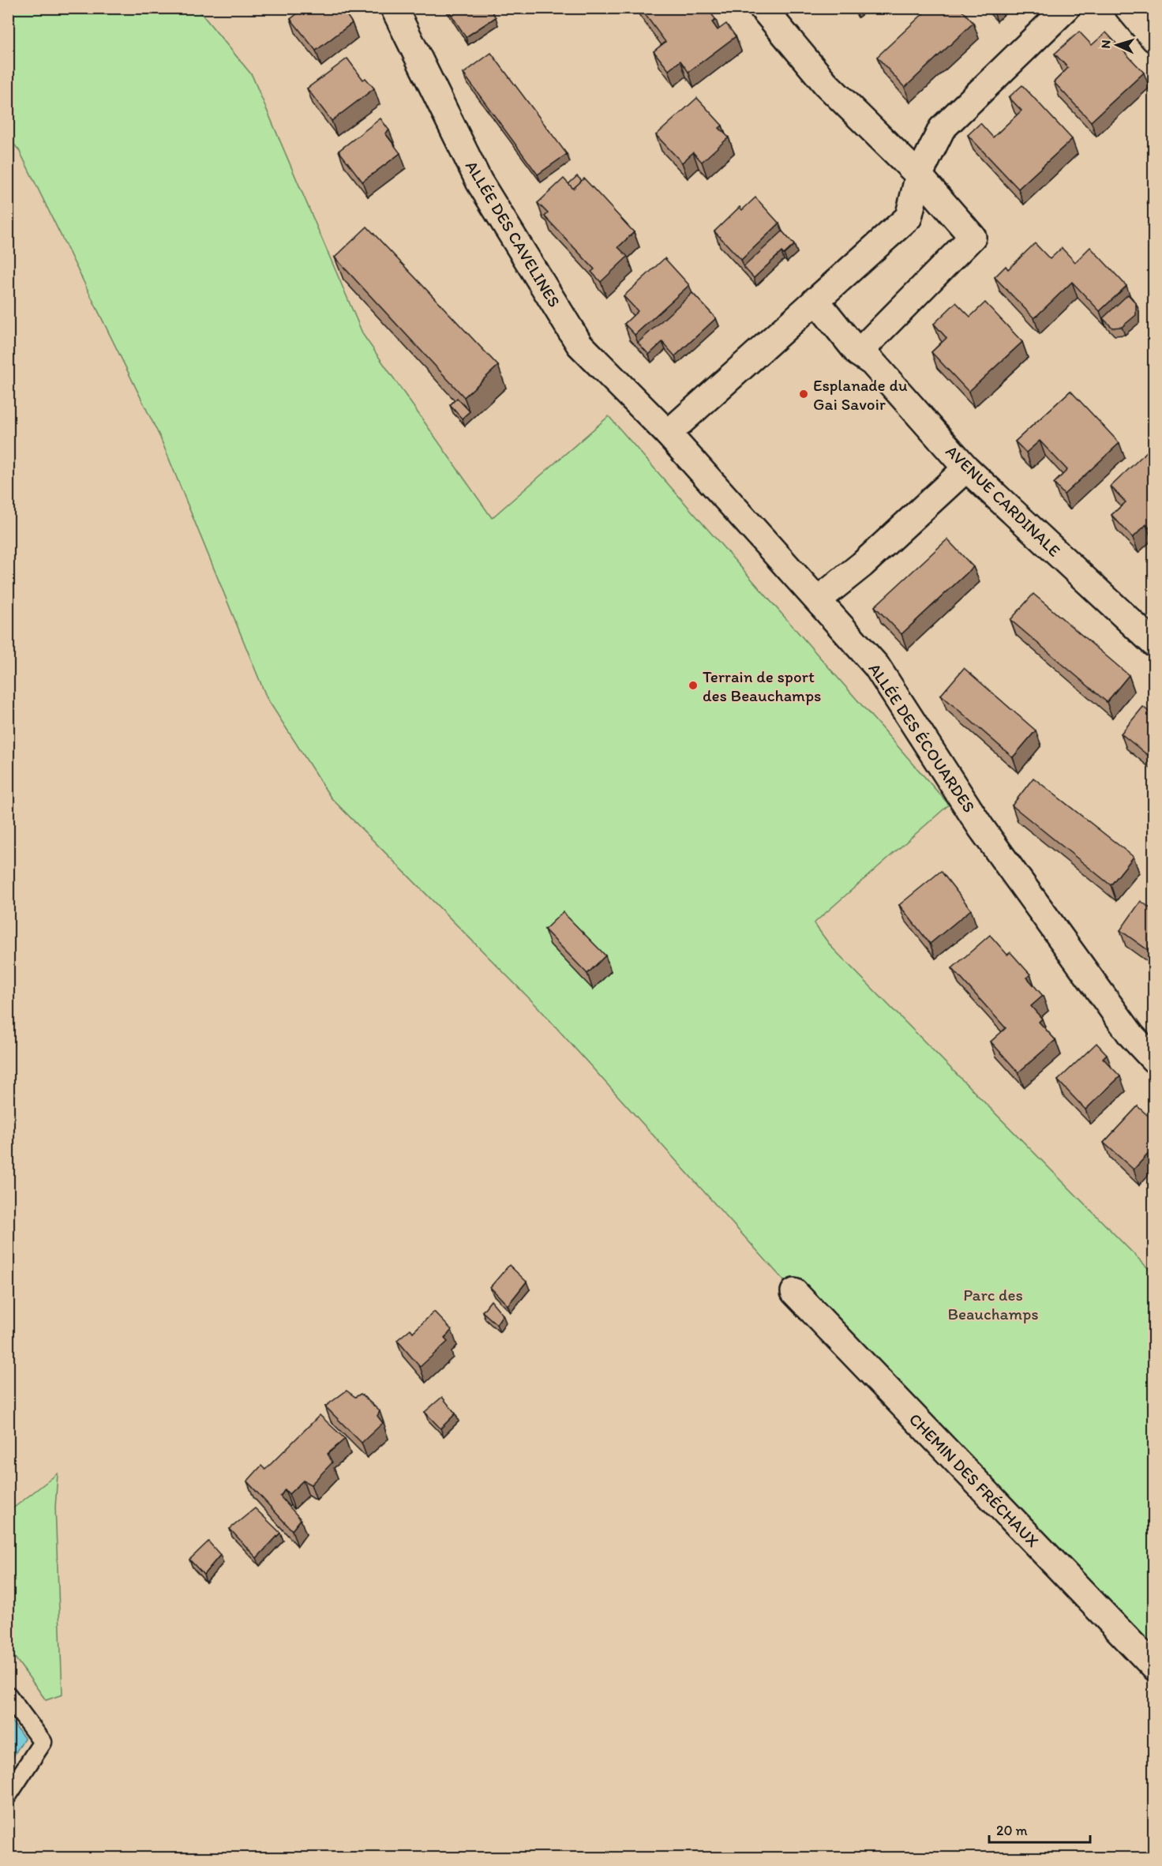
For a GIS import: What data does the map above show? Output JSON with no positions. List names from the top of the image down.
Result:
{
  "streets": {
    "street": [
      "ALLÉE DES CAVELINES",
      "AVENUE CARDINALE",
      "ALLÉE DES ÉCOUARDES",
      "CHEMIN DES FRÉCHAUX"
    ]
  },
  "crossings": [
    ["ALLÉE DES CAVELINES", "ALLÉE DES ÉCOUARDES"]
  ],
  "parks": ["Parc des Beauchamps"],
  "places": ["Esplanade du Gai Savoir", "Terrain de sport des Beauchamps"],
  "scale_bar": "20 m",
  "north": "left"
}
